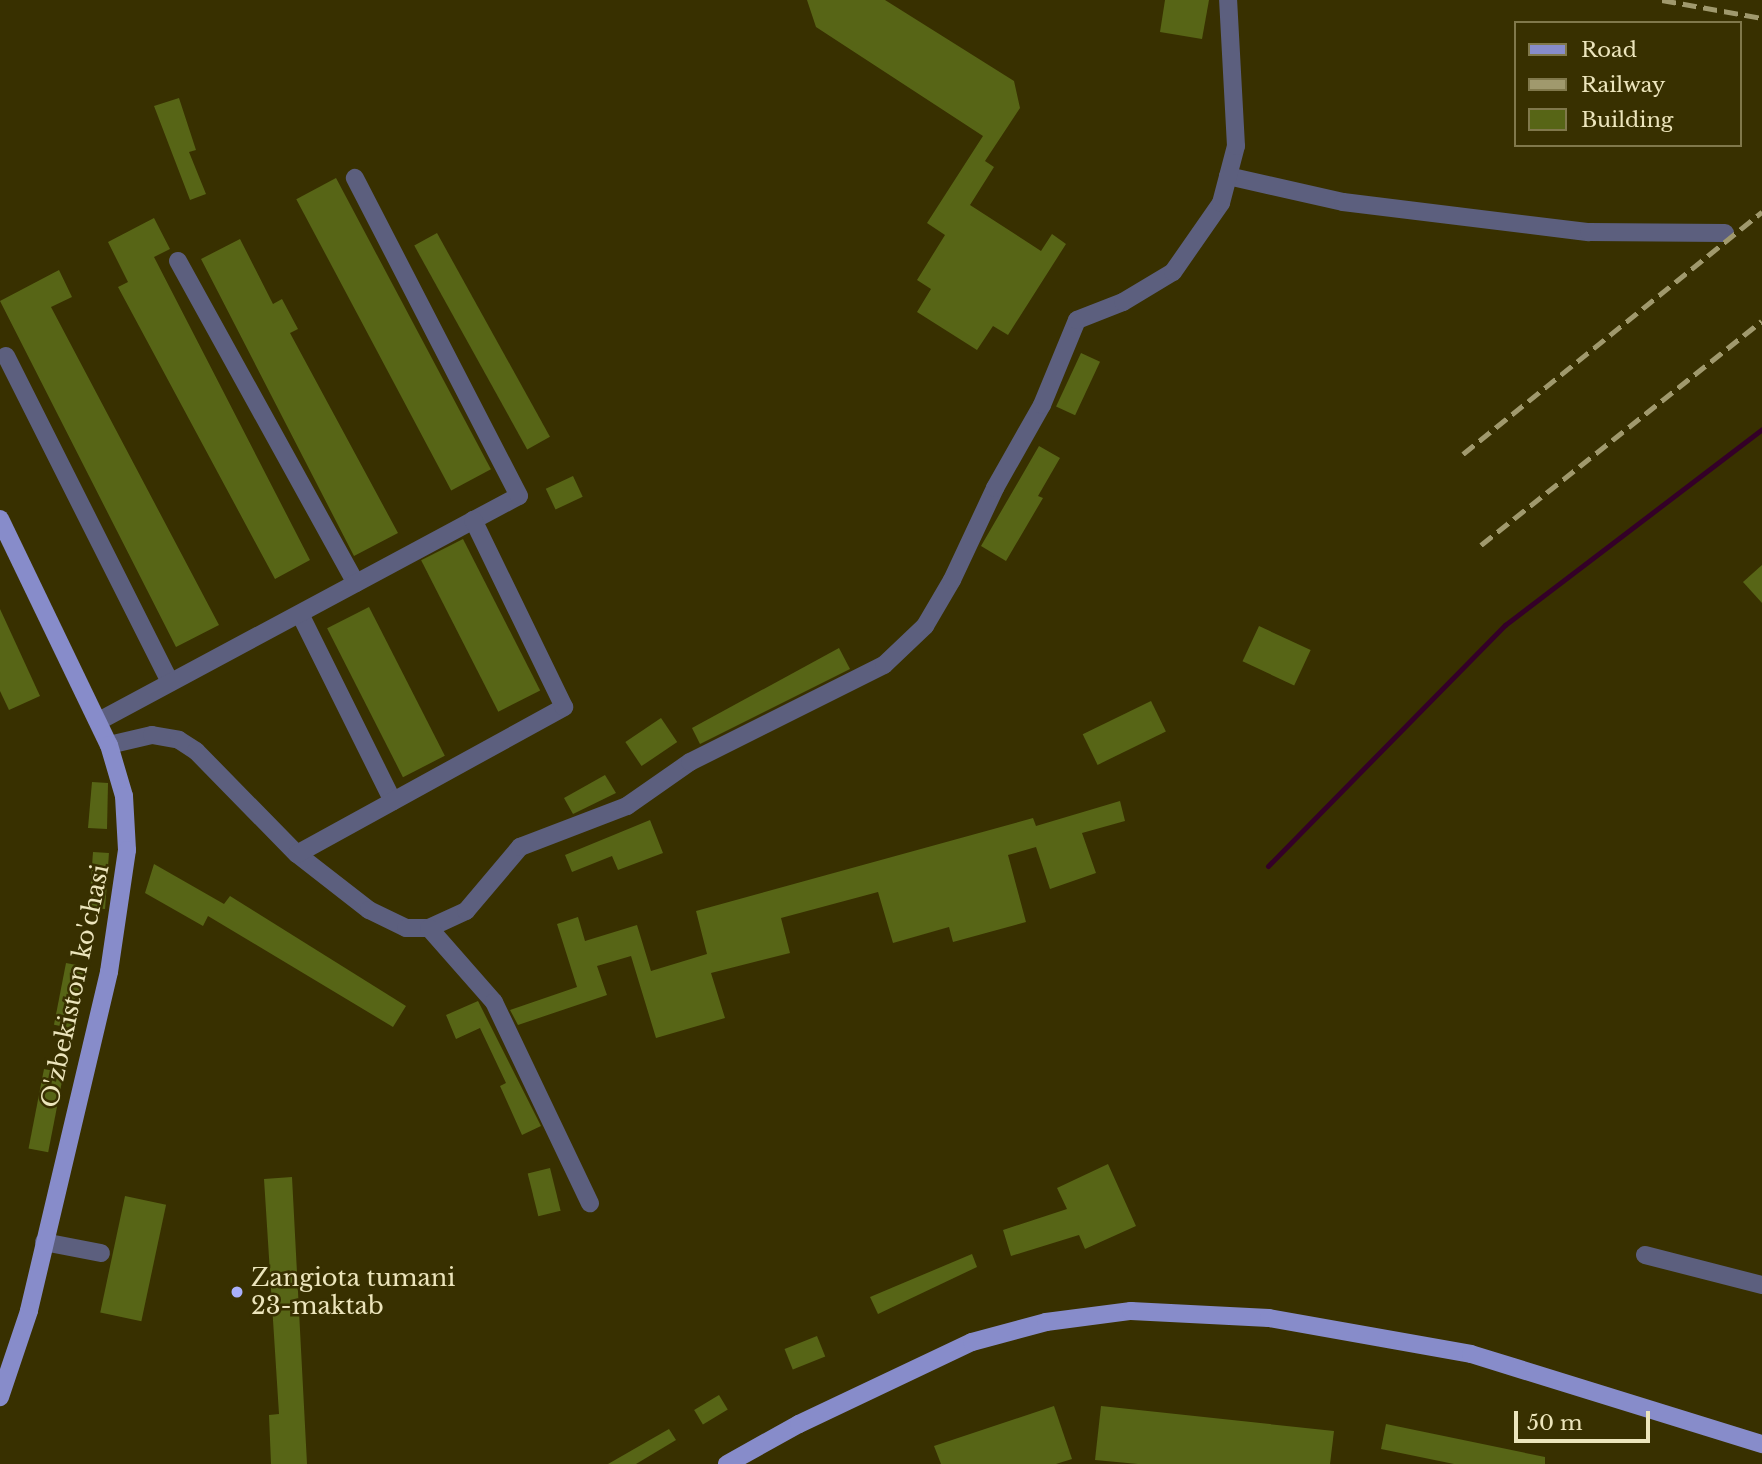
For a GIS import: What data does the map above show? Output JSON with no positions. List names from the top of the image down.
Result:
{
  "streets": {
    "main road": ["O'zbekiston ko'chasi"]
  },
  "places": ["Zangiota tumani 23-maktab"],
  "legend": ["Road", "Railway", "Building"],
  "scale_bar": "50 m"
}
